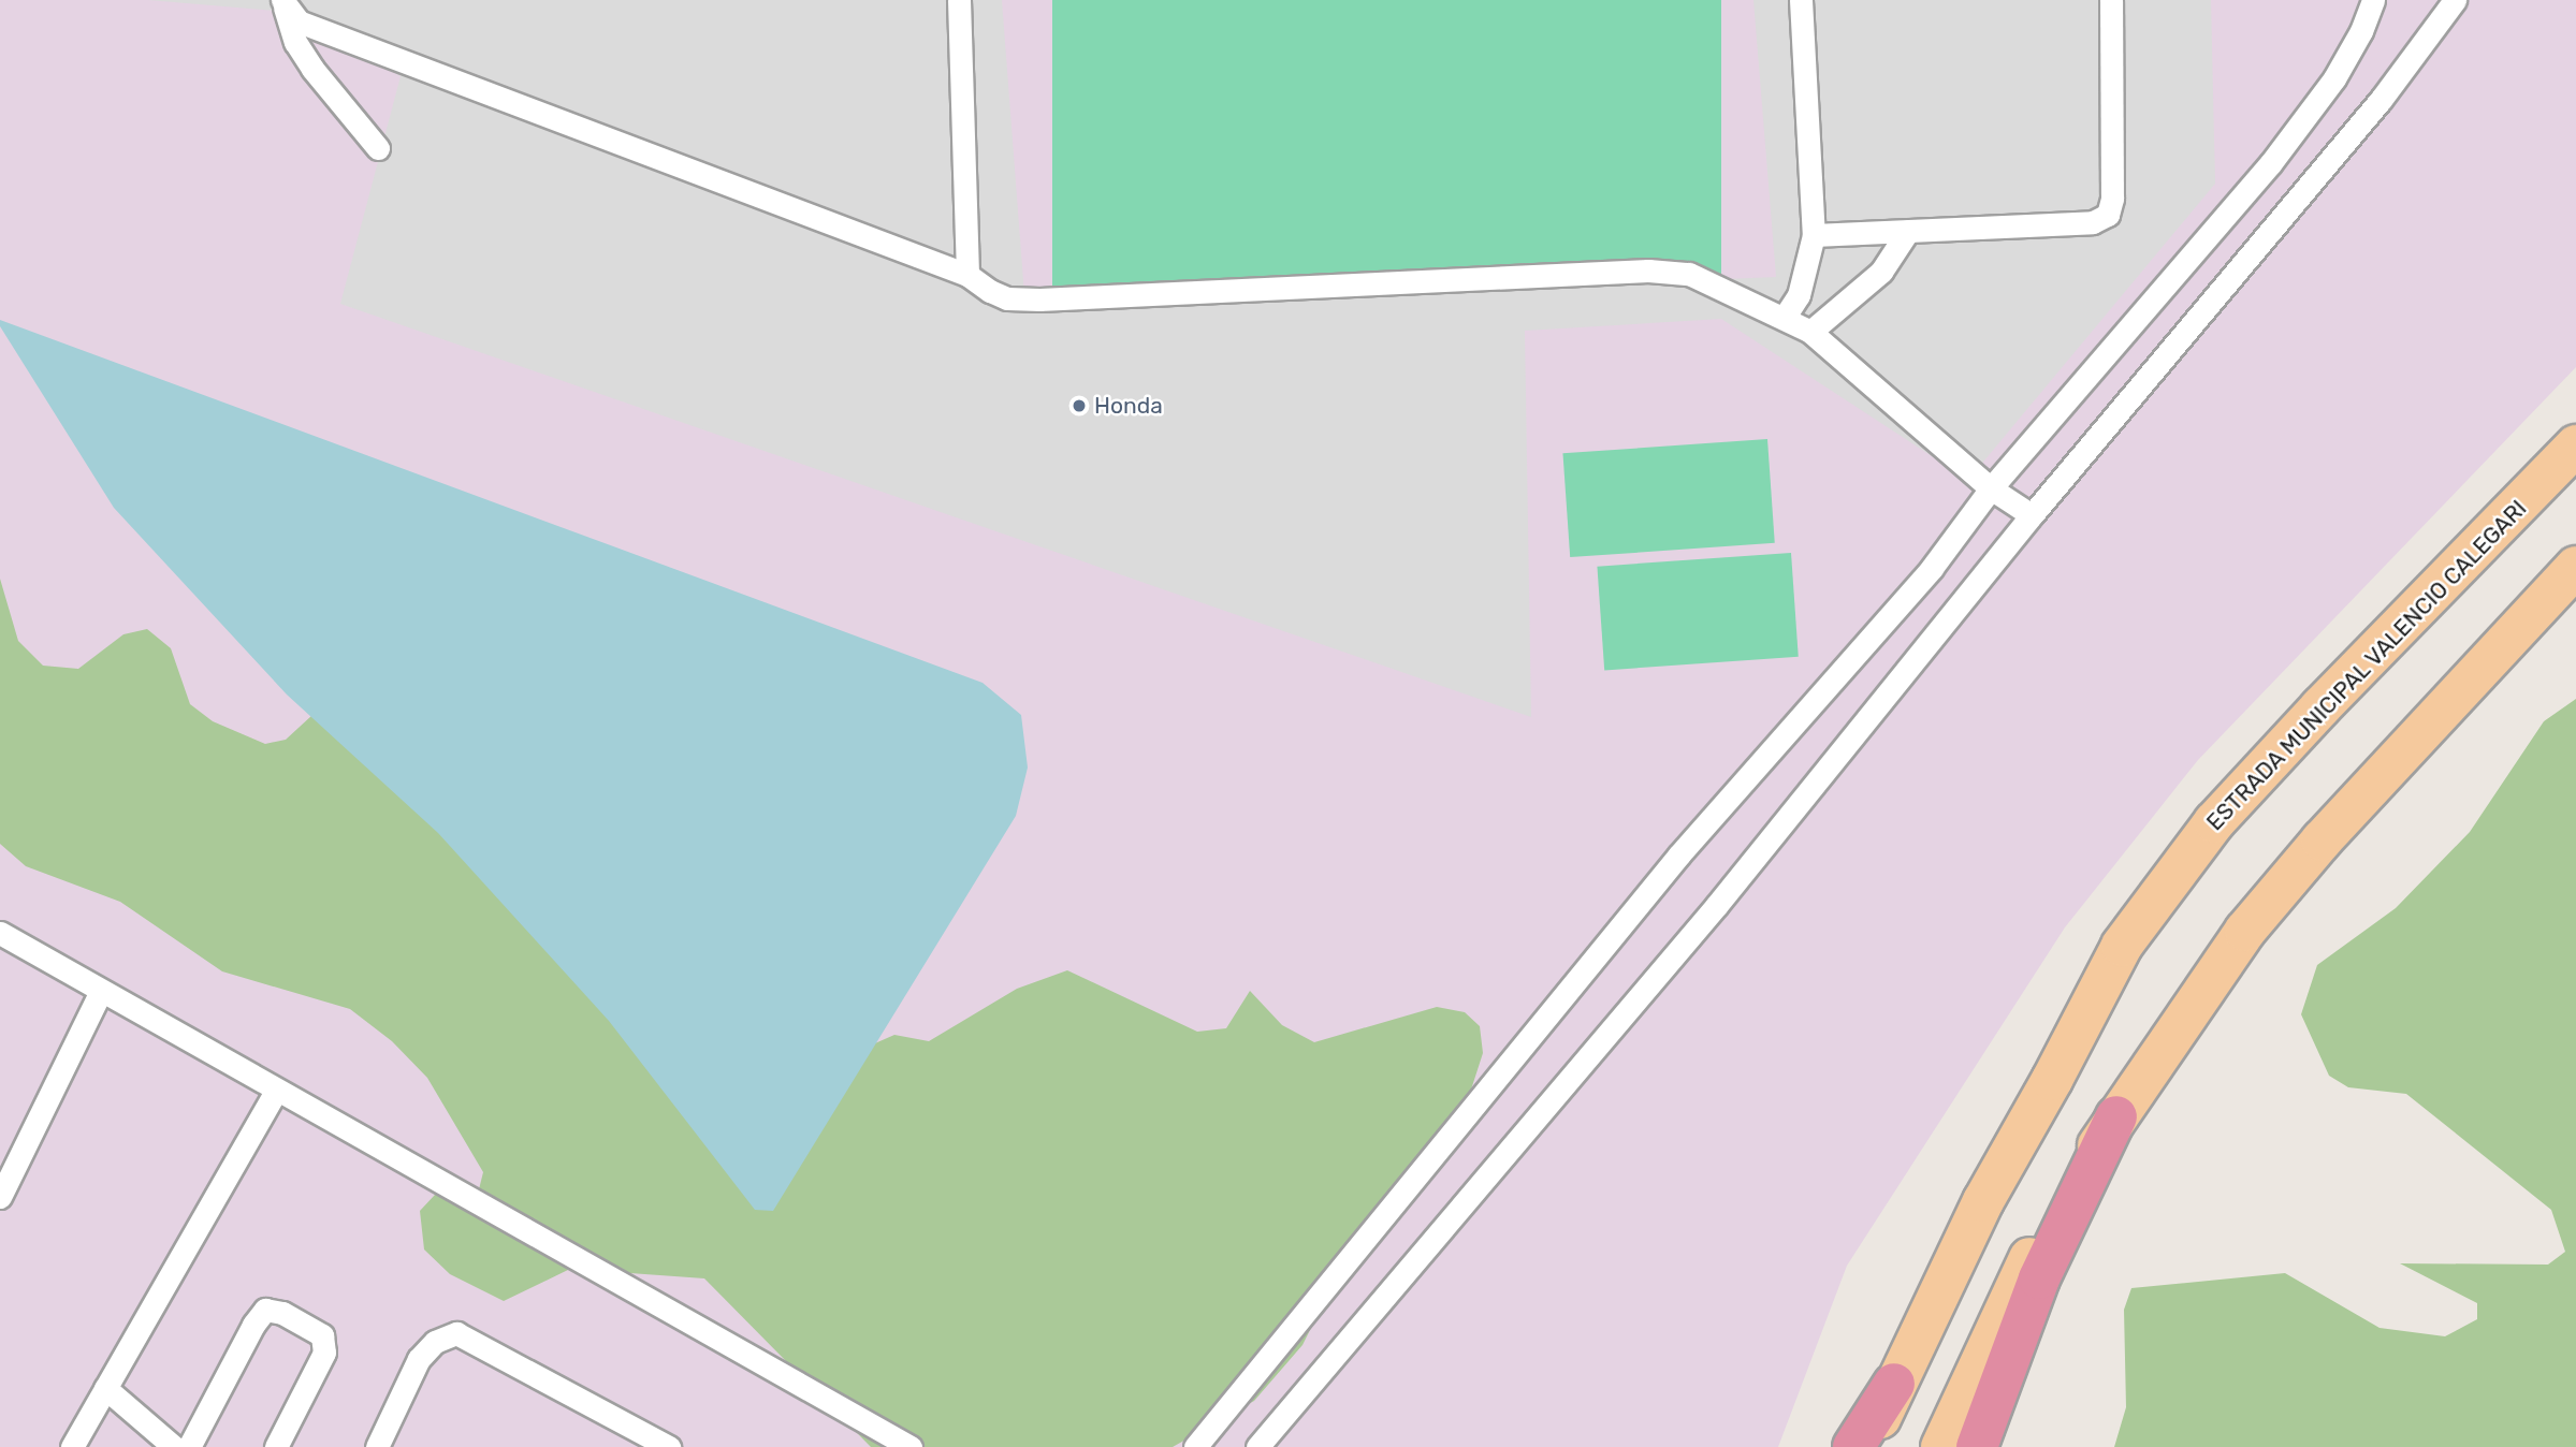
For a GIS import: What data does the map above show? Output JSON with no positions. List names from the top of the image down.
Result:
{
  "streets": {
    "main road": ["ESTRADA MUNICIPAL VALENCIO CALEGARI"]
  },
  "places": ["Honda"]
}
